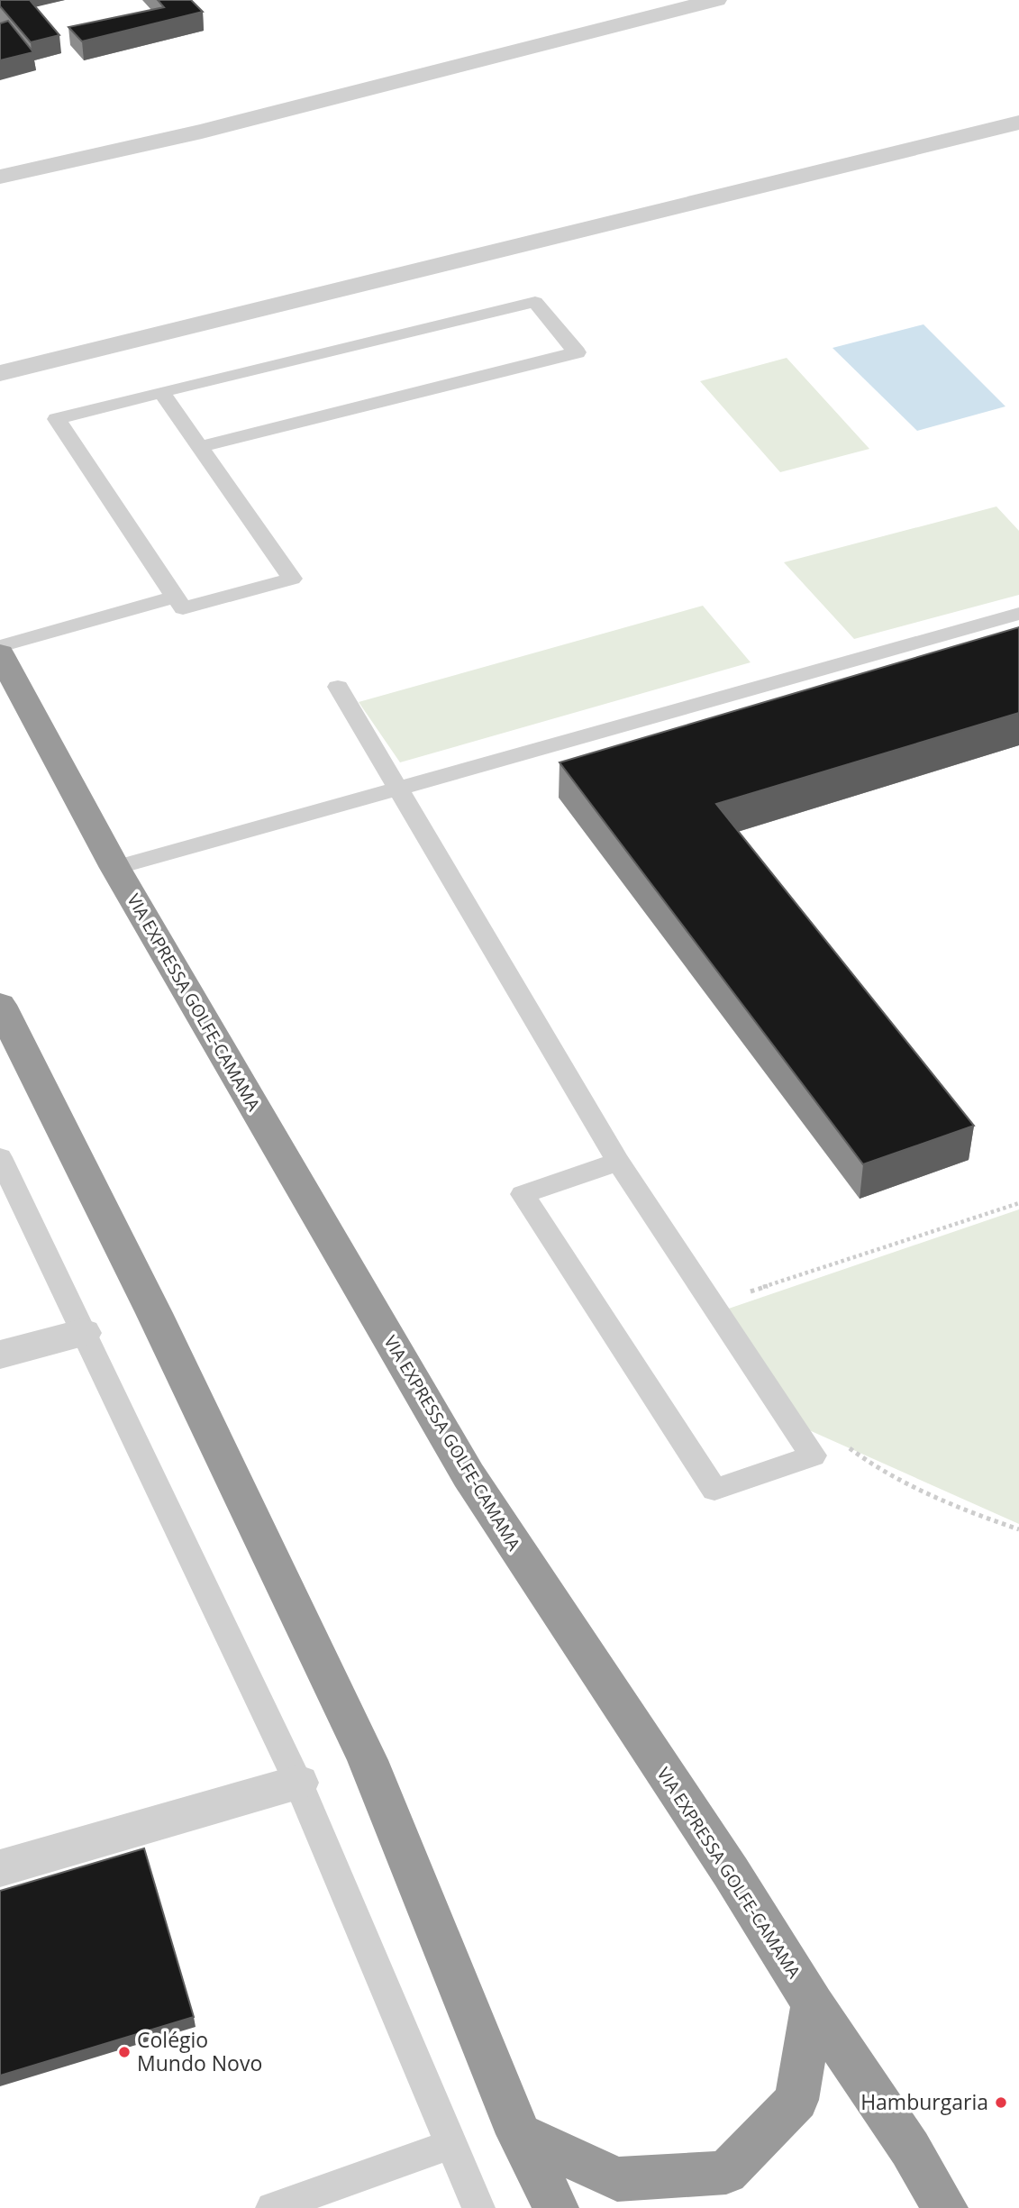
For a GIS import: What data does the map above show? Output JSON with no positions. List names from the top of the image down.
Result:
{
  "streets": {
    "highway": ["VIA EXPRESSA GOLFE-CAMAMA"]
  },
  "places": ["Colégio Mundo Novo", "Hamburgaria"]
}
